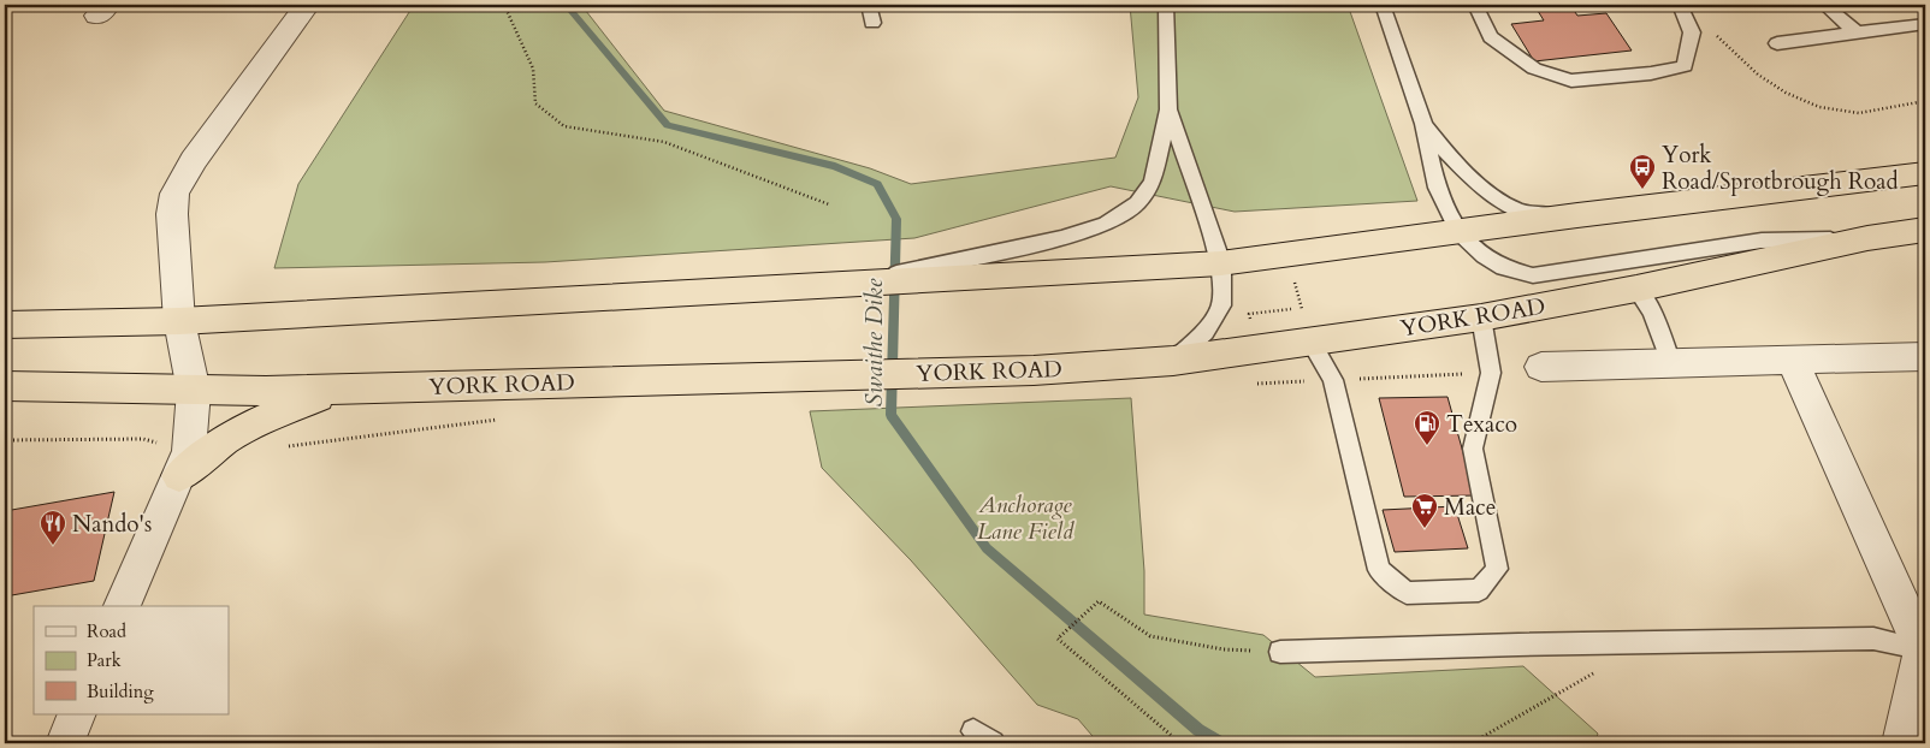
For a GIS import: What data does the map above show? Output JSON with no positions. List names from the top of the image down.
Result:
{
  "streets": {
    "highway": ["YORK ROAD"]
  },
  "water": ["Swaithe Dike"],
  "parks": ["Anchorage Lane Field"],
  "places": {
    "bus stop": ["York Road/Sprotbrough Road"],
    "fuel station": ["Texaco"],
    "supermarket": ["Mace"],
    "restaurant": ["Nando's"]
  },
  "legend": ["Road", "Park", "Building"]
}
